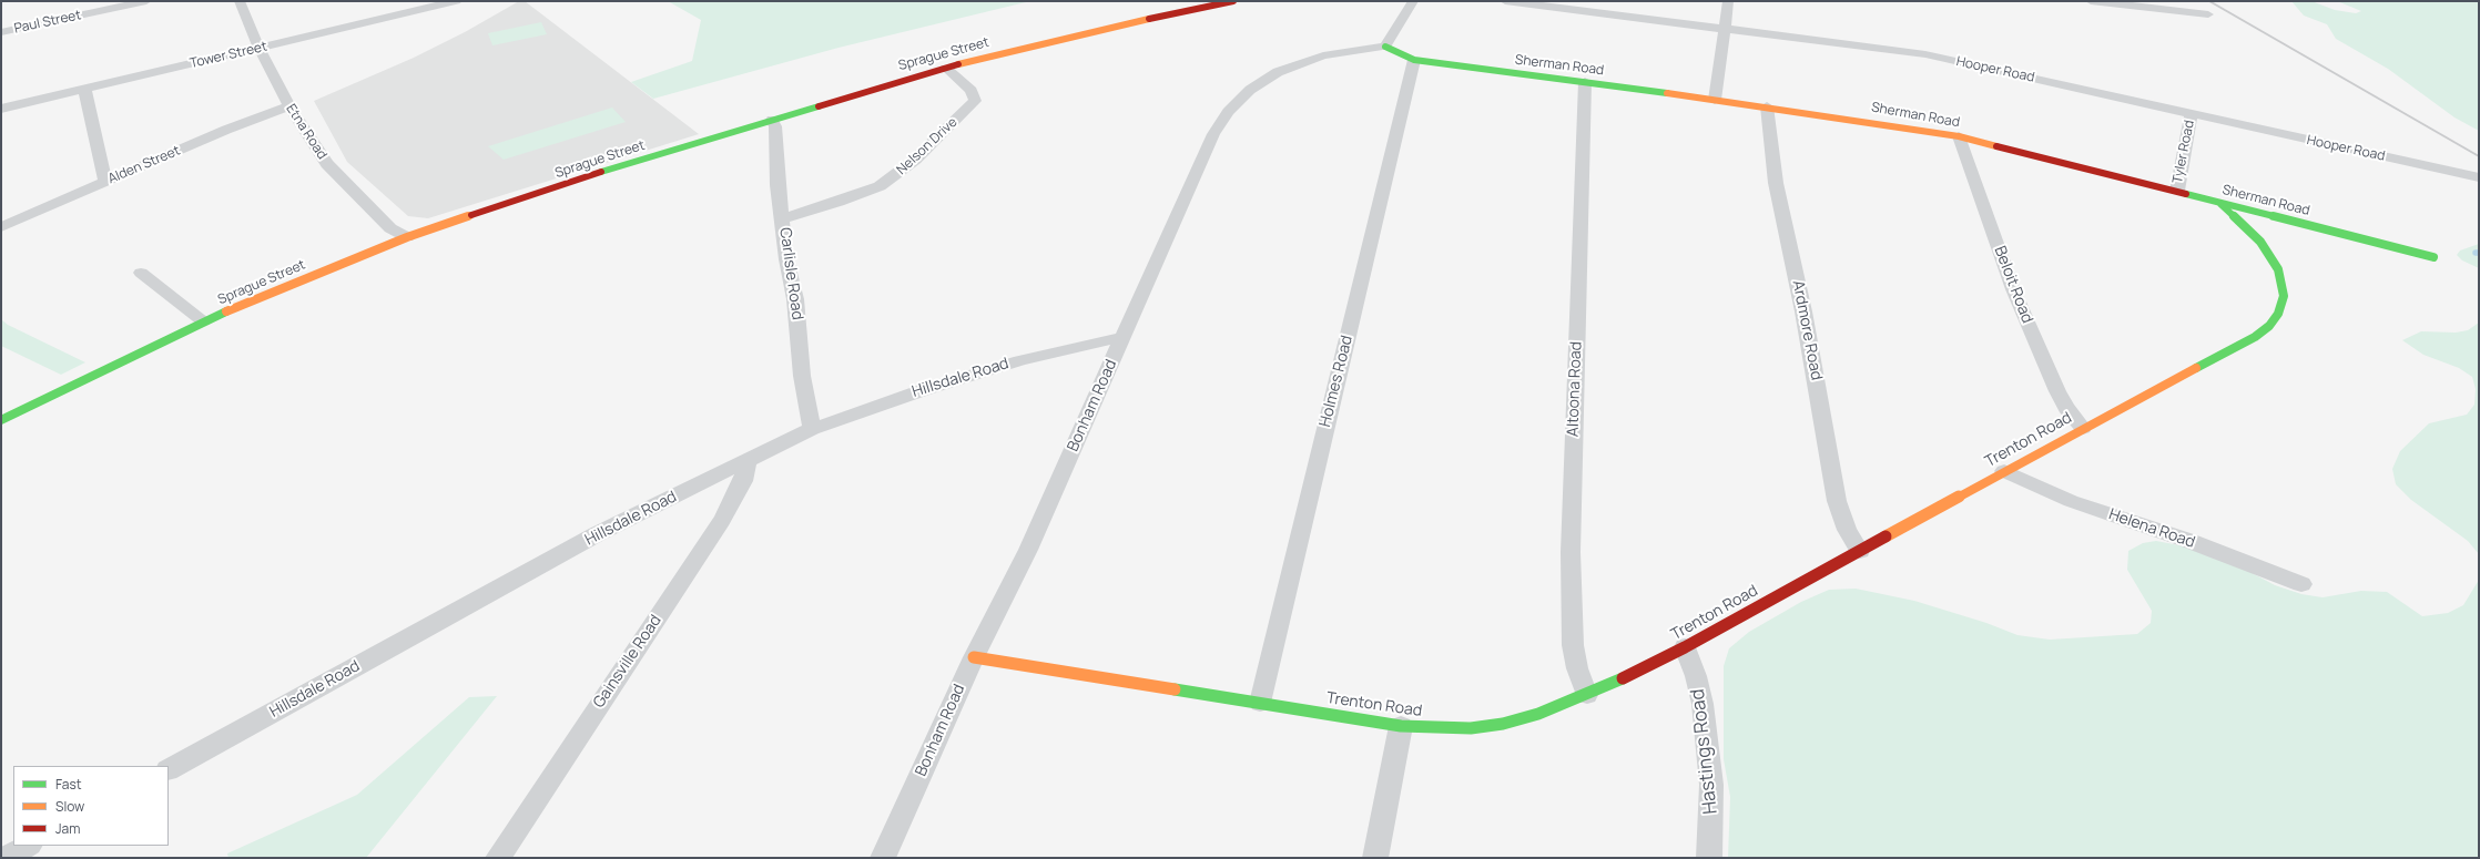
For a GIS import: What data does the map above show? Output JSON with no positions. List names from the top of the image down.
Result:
{
  "streets": {
    "street": [
      "Paul Street",
      "Sprague Street",
      "Tower Street",
      "Sherman Road",
      "Hooper Road",
      "Etna Road",
      "Nelson Drive",
      "Tyler Road",
      "Alden Street",
      "Carlisle Road",
      "Beloit Road",
      "Ardmore Road",
      "Hillsdale Road",
      "Holmes Road",
      "Altoona Road",
      "Bonham Road",
      "Trenton Road",
      "Helena Road",
      "Gainsville Road",
      "Hastings Road"
    ]
  },
  "crossings": [
    ["Sprague Street", "Etna Road"],
    ["Sprague Street", "Nelson Drive"],
    ["Sprague Street", "Carlisle Road"],
    ["Tower Street", "Etna Road"],
    ["Sherman Road", "Tyler Road"],
    ["Sherman Road", "Beloit Road"],
    ["Sherman Road", "Ardmore Road"],
    ["Sherman Road", "Holmes Road"],
    ["Sherman Road", "Altoona Road"],
    ["Sherman Road", "Bonham Road"],
    ["Sherman Road", "Trenton Road"],
    ["Hooper Road", "Tyler Road"],
    ["Etna Road", "Alden Street"],
    ["Nelson Drive", "Carlisle Road"],
    ["Carlisle Road", "Hillsdale Road"],
    ["Beloit Road", "Trenton Road"],
    ["Ardmore Road", "Trenton Road"],
    ["Hillsdale Road", "Bonham Road"],
    ["Hillsdale Road", "Gainsville Road"],
    ["Holmes Road", "Trenton Road"],
    ["Altoona Road", "Trenton Road"],
    ["Bonham Road", "Trenton Road"],
    ["Trenton Road", "Helena Road"],
    ["Trenton Road", "Hastings Road"]
  ],
  "legend": ["Fast", "Slow", "Jam"]
}
